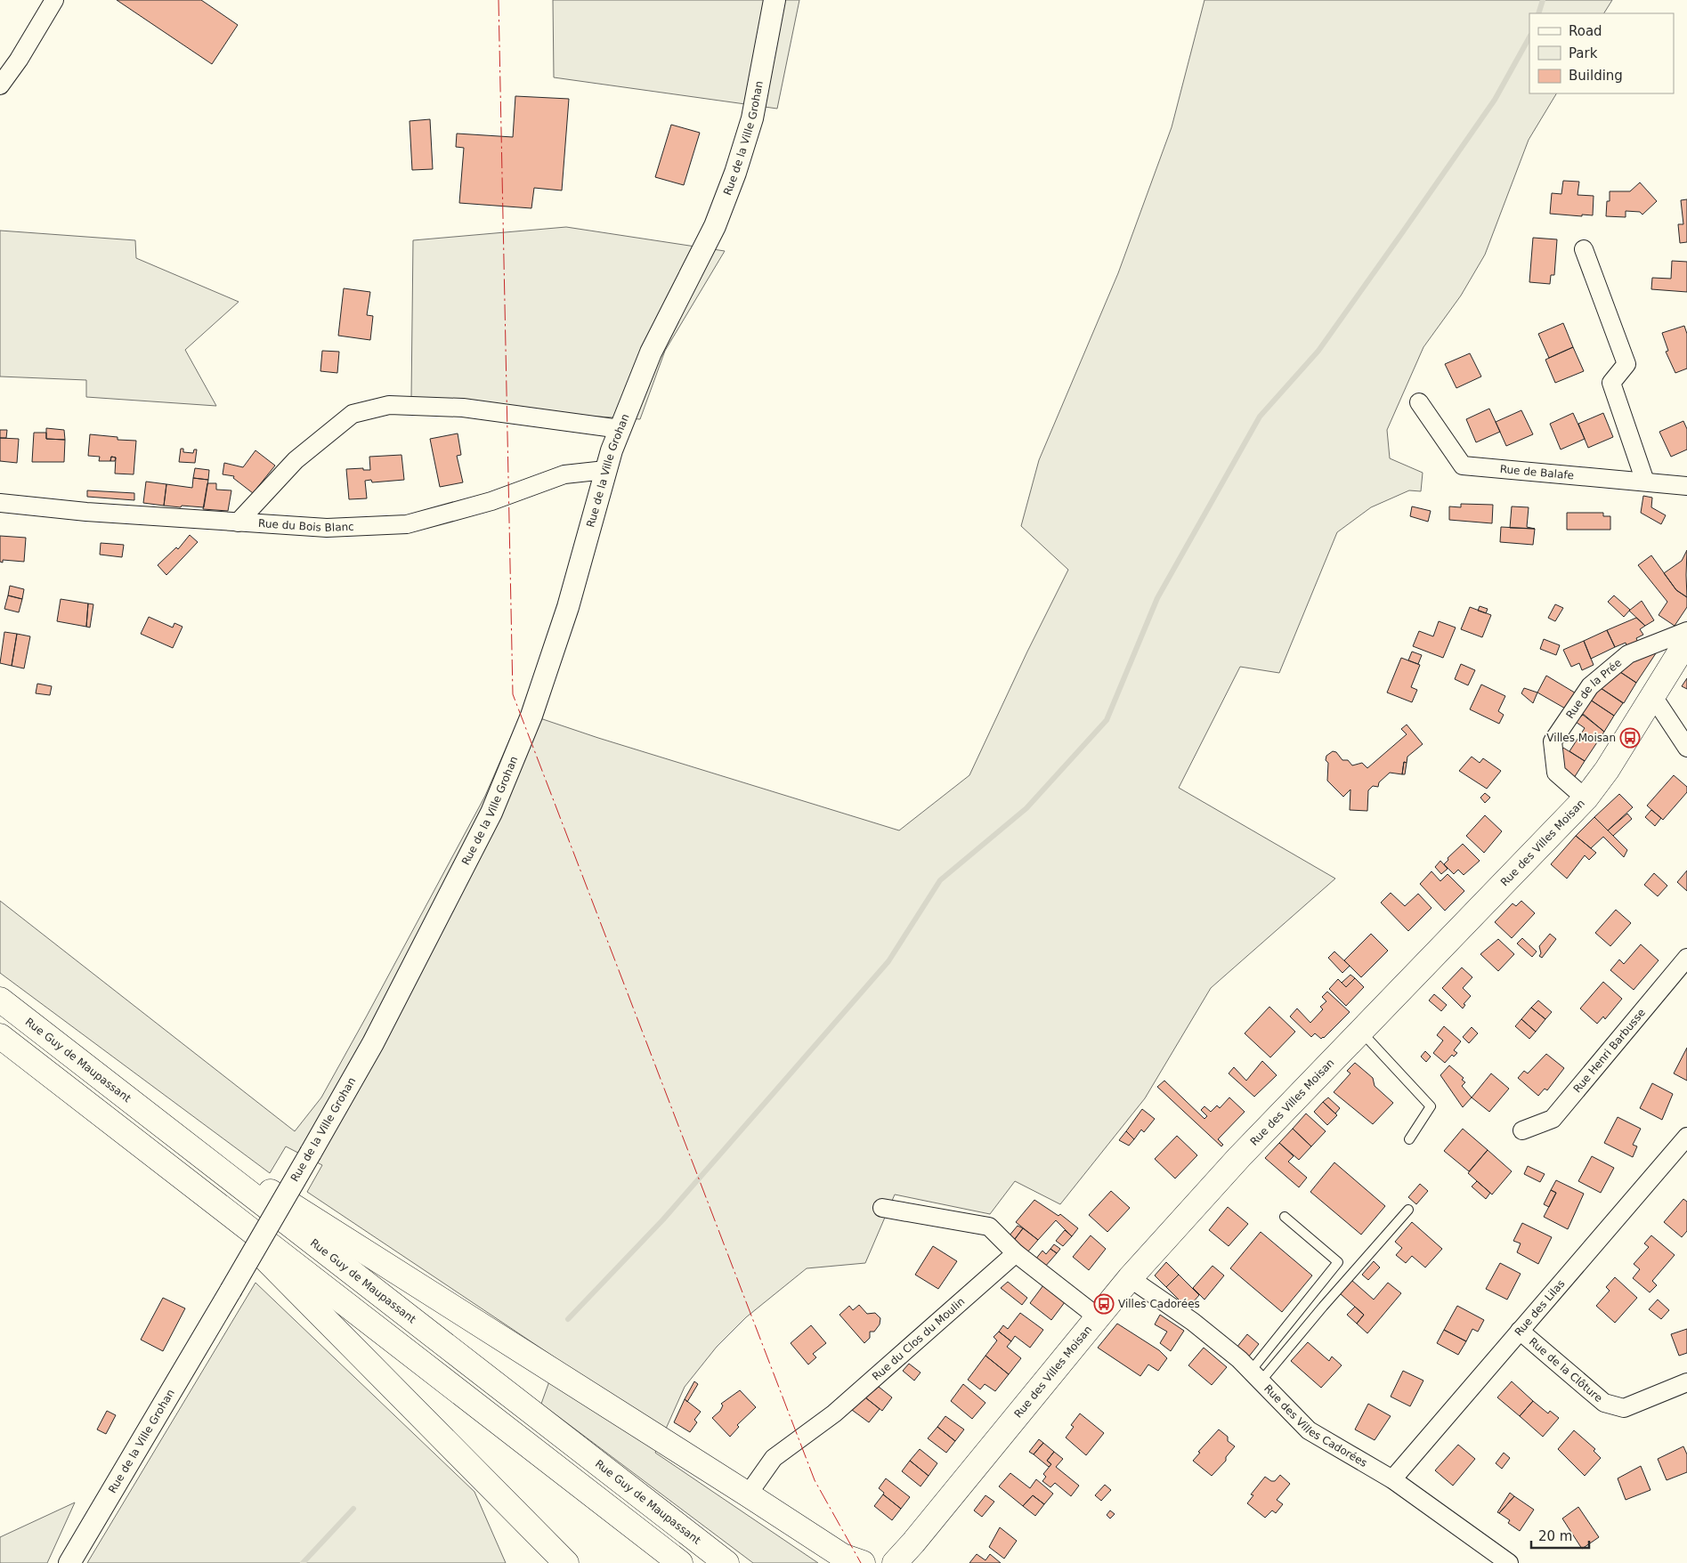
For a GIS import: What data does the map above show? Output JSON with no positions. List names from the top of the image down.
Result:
{
  "streets": {
    "main road": ["Rue des Villes Moisan", "Rue Guy de Maupassant"],
    "street": [
      "Rue de la Ville Grohan",
      "Rue de Balafe",
      "Rue du Bois Blanc",
      "Rue de la Prée",
      "Rue Henri Barbusse",
      "Rue des Lilas",
      "Rue du Clos du Moulin",
      "Rue de la Clôture",
      "Rue des Villes Cadorées"
    ]
  },
  "crossings": [
    ["Rue de la Ville Grohan", "Rue du Bois Blanc"],
    ["Rue de la Prée", "Rue des Villes Moisan"],
    ["Rue des Villes Moisan", "Rue des Villes Cadorées"],
    ["Rue des Lilas", "Rue de la Clôture"],
    ["Rue des Lilas", "Rue des Villes Cadorées"]
  ],
  "places": {
    "bus stop": ["Villes Moisan", "Villes Cadorées"]
  },
  "legend": ["Road", "Park", "Building"],
  "scale_bar": "20 m"
}
